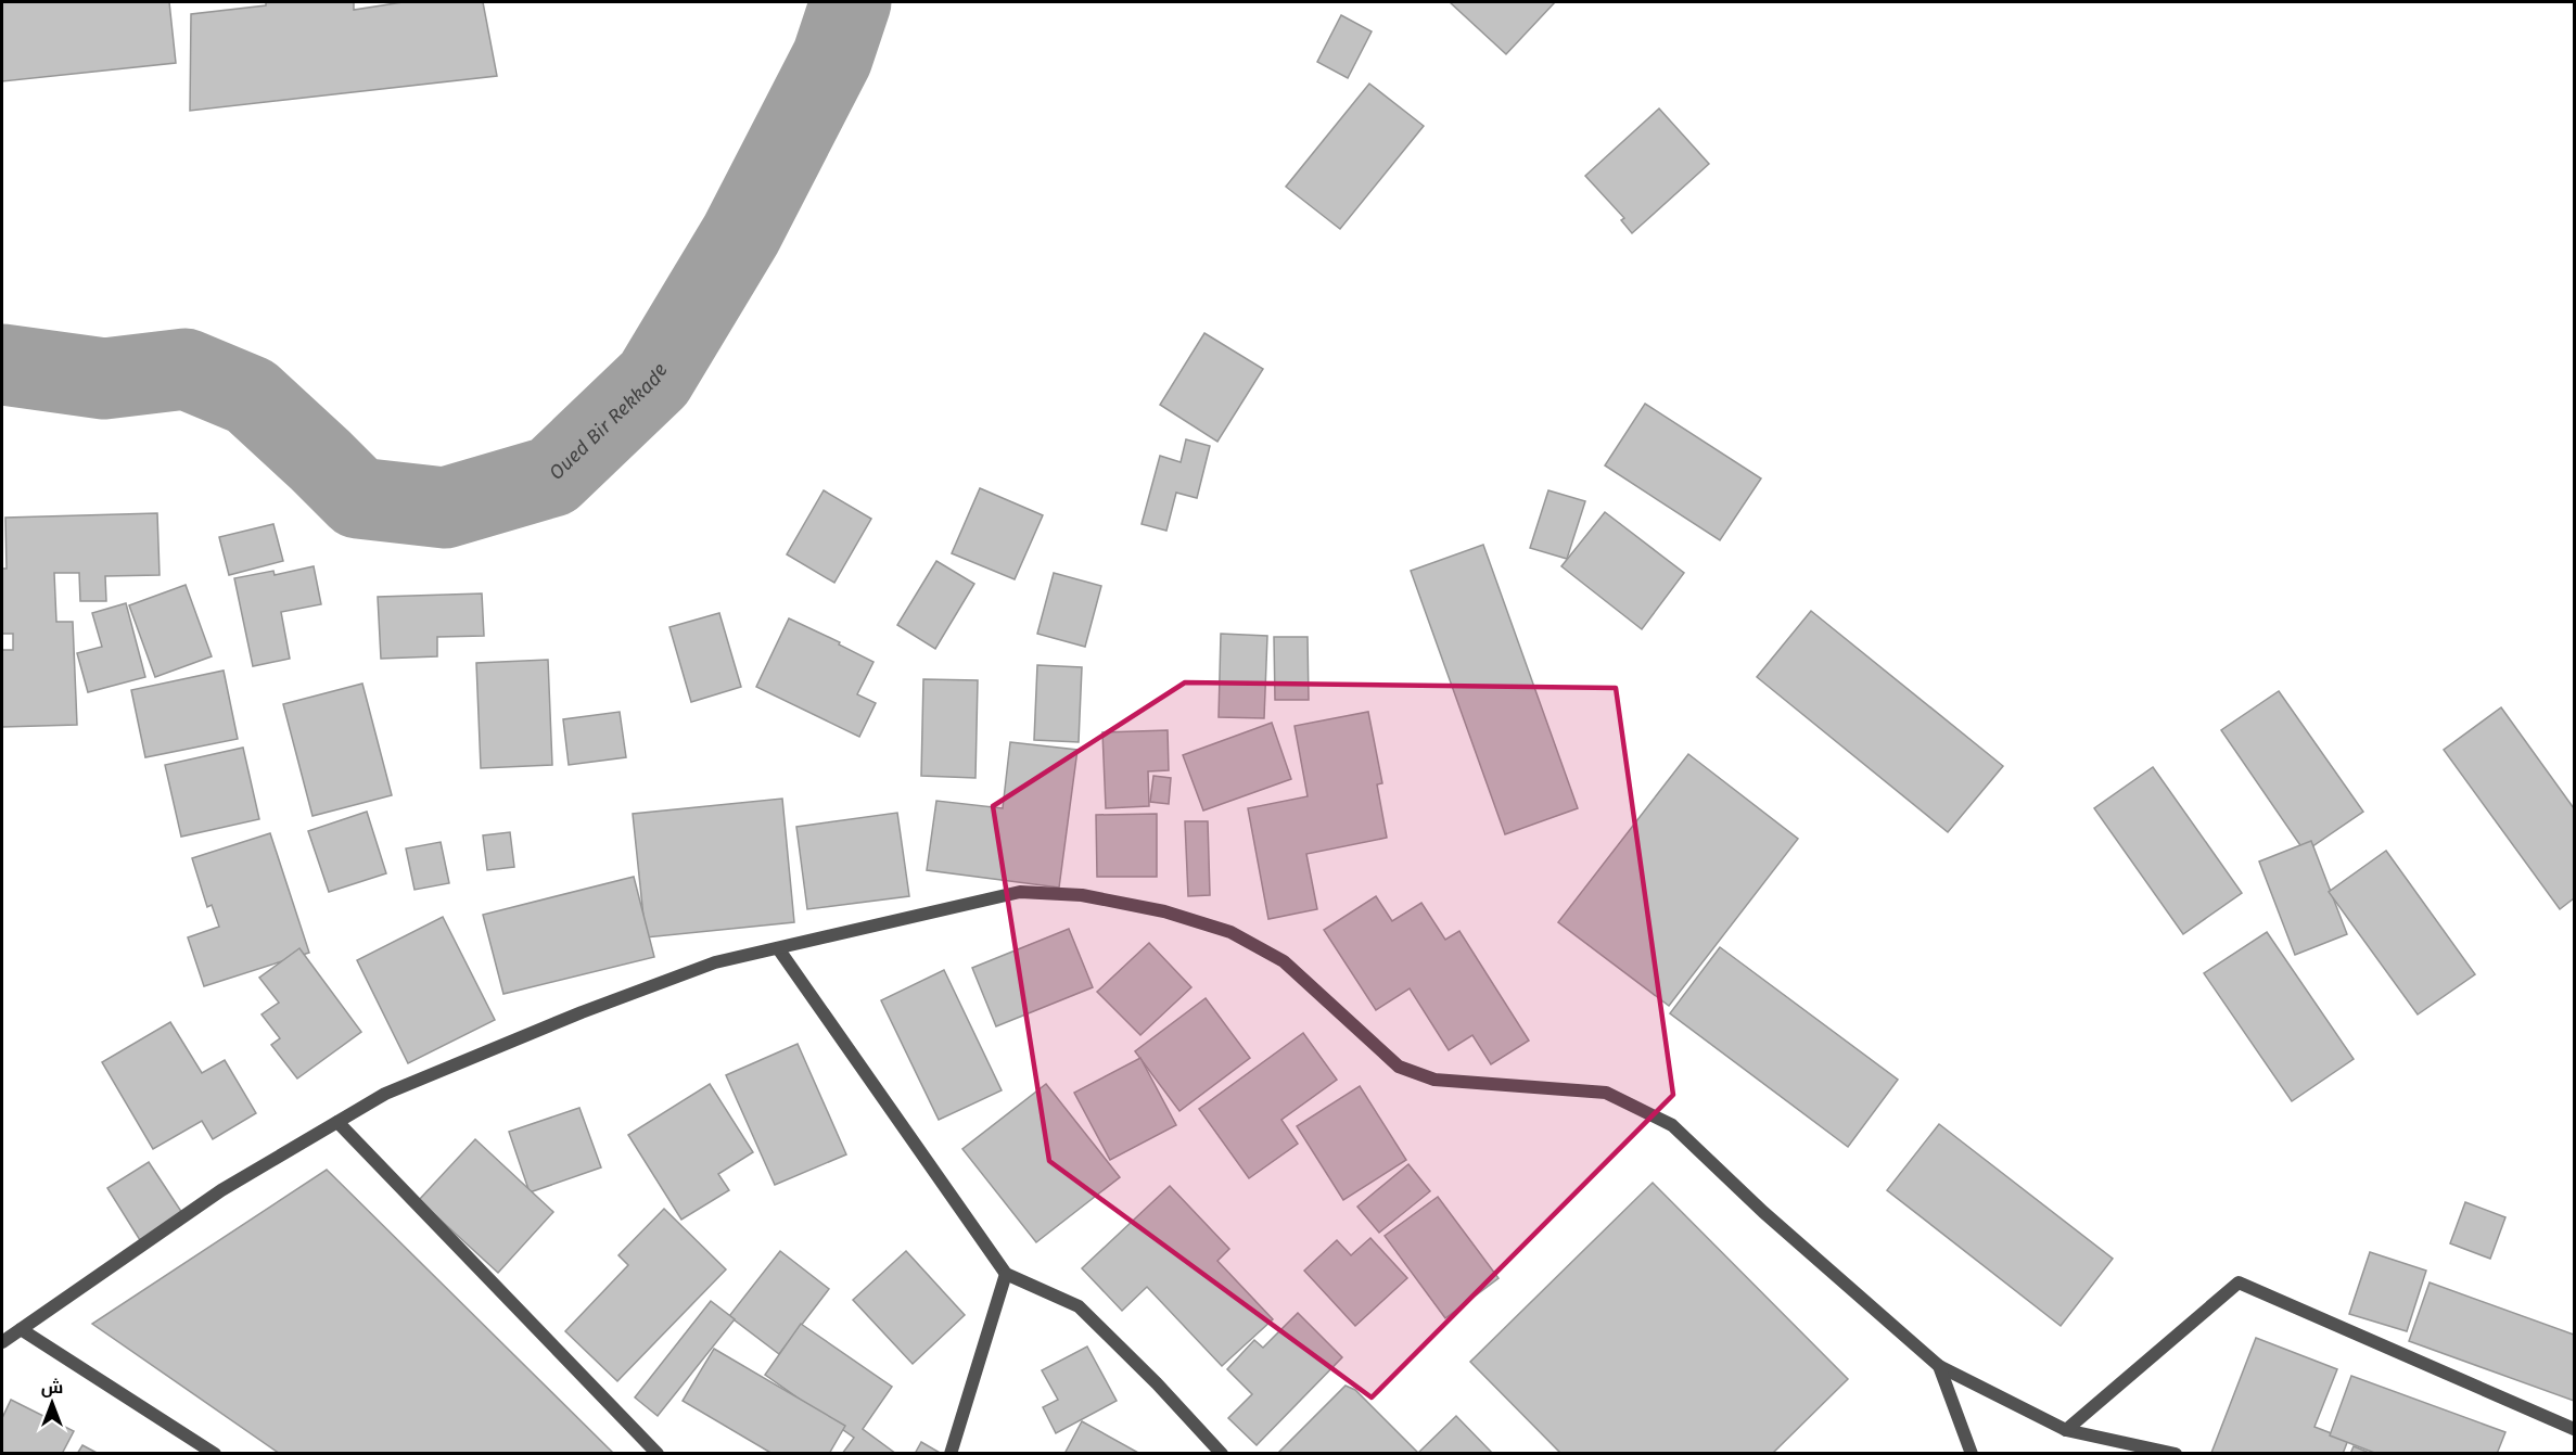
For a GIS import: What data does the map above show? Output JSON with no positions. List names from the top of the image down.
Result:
{
  "water": ["Oued Bir Rekkade"],
  "north": "top"
}
